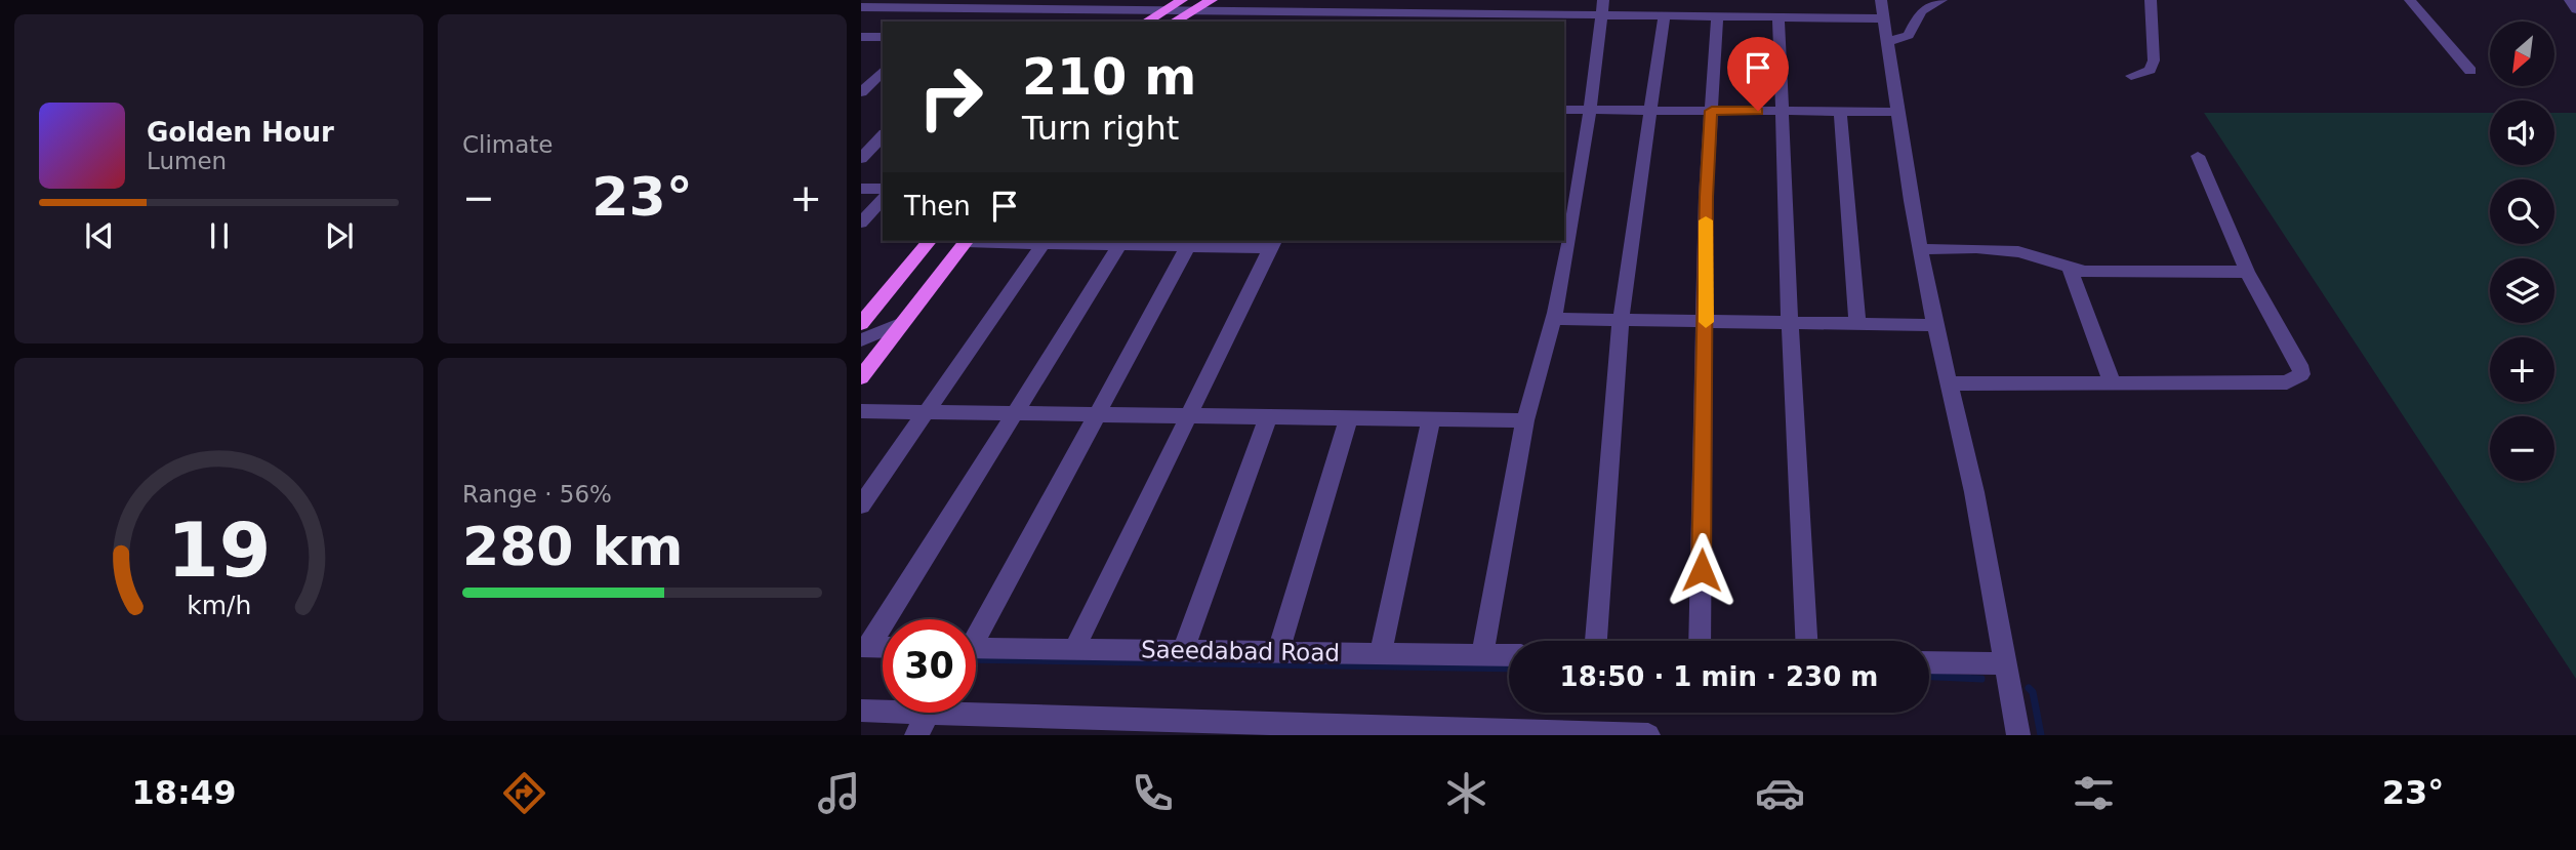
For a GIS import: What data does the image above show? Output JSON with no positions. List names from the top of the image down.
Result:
{
  "streets": {
    "street": ["Saeedabad Road"]
  },
  "north": "bottom left",
  "page": {
    "tile": [
      "Climate",
      ["Range · 56%", "280 km"]
    ],
    "map_buttons": ["+", "−"],
    "turn": ["210 m", "Turn right"],
    "song": ["Golden Hour", "Lumen"],
    "heat": ["−", "23°", "+"],
    "then": "Then",
    "limit": "30",
    "trip": "18:50 · 1 min · 230 m",
    "tabs": ["18:49", "23°"],
    "gauge": ["19", "km/h"]
  }
}
